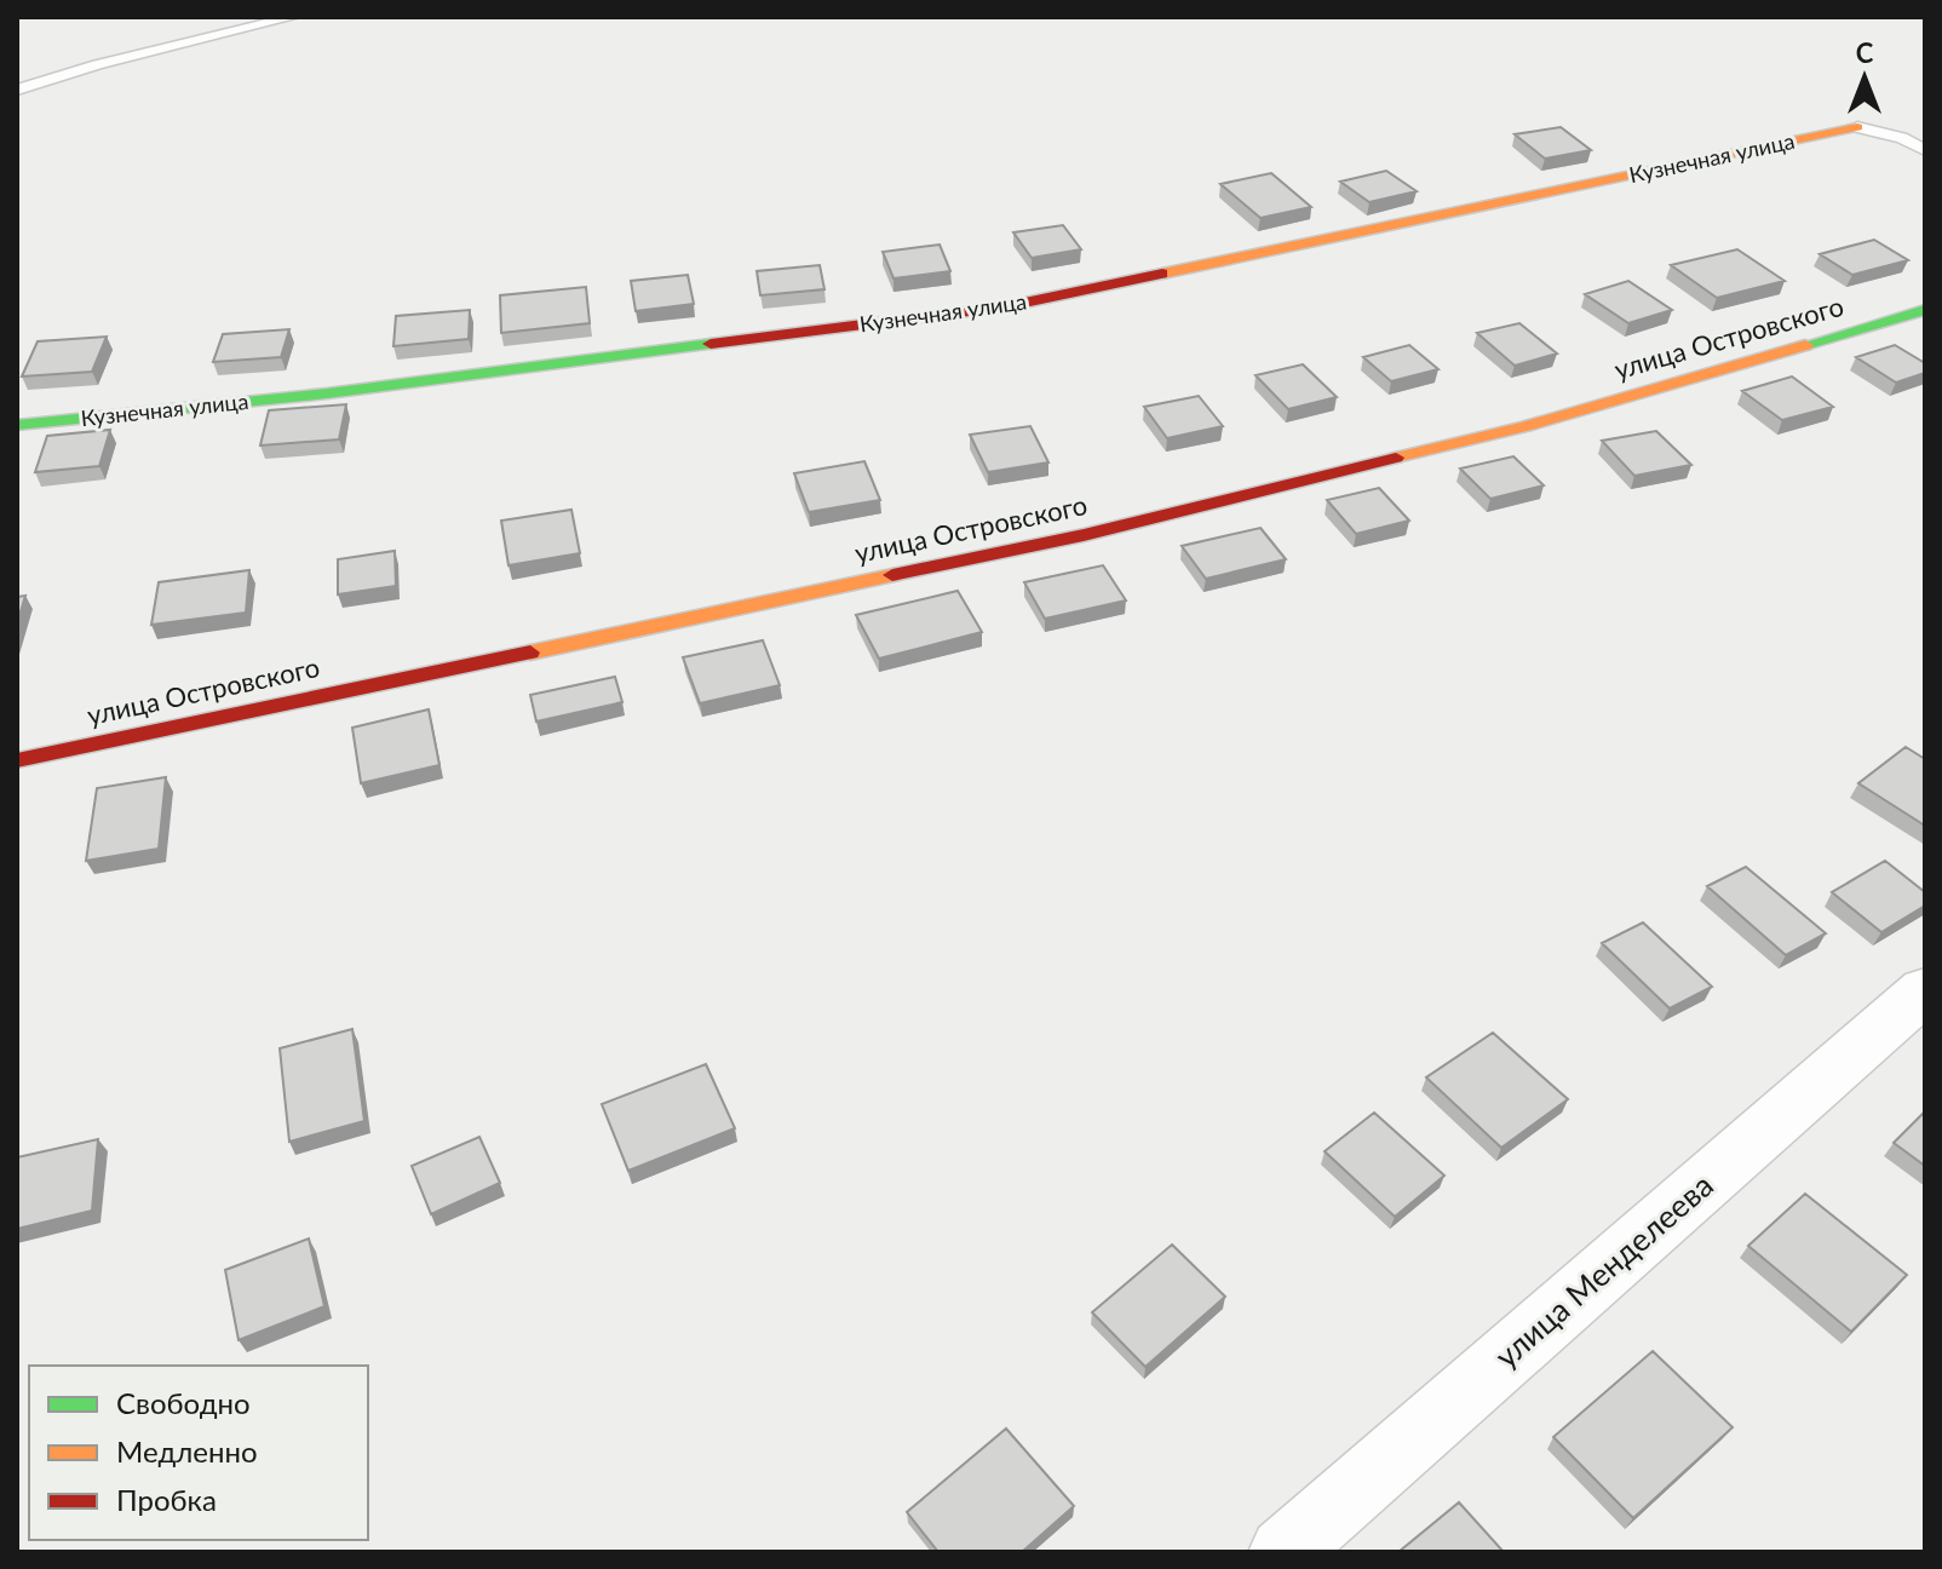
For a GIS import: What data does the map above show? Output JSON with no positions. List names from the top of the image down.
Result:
{
  "streets": {
    "street": ["Кузнечная улица", "улица Островского", "улица Менделеева"]
  },
  "legend": ["Свободно", "Медленно", "Пробка"],
  "north": "top"
}
